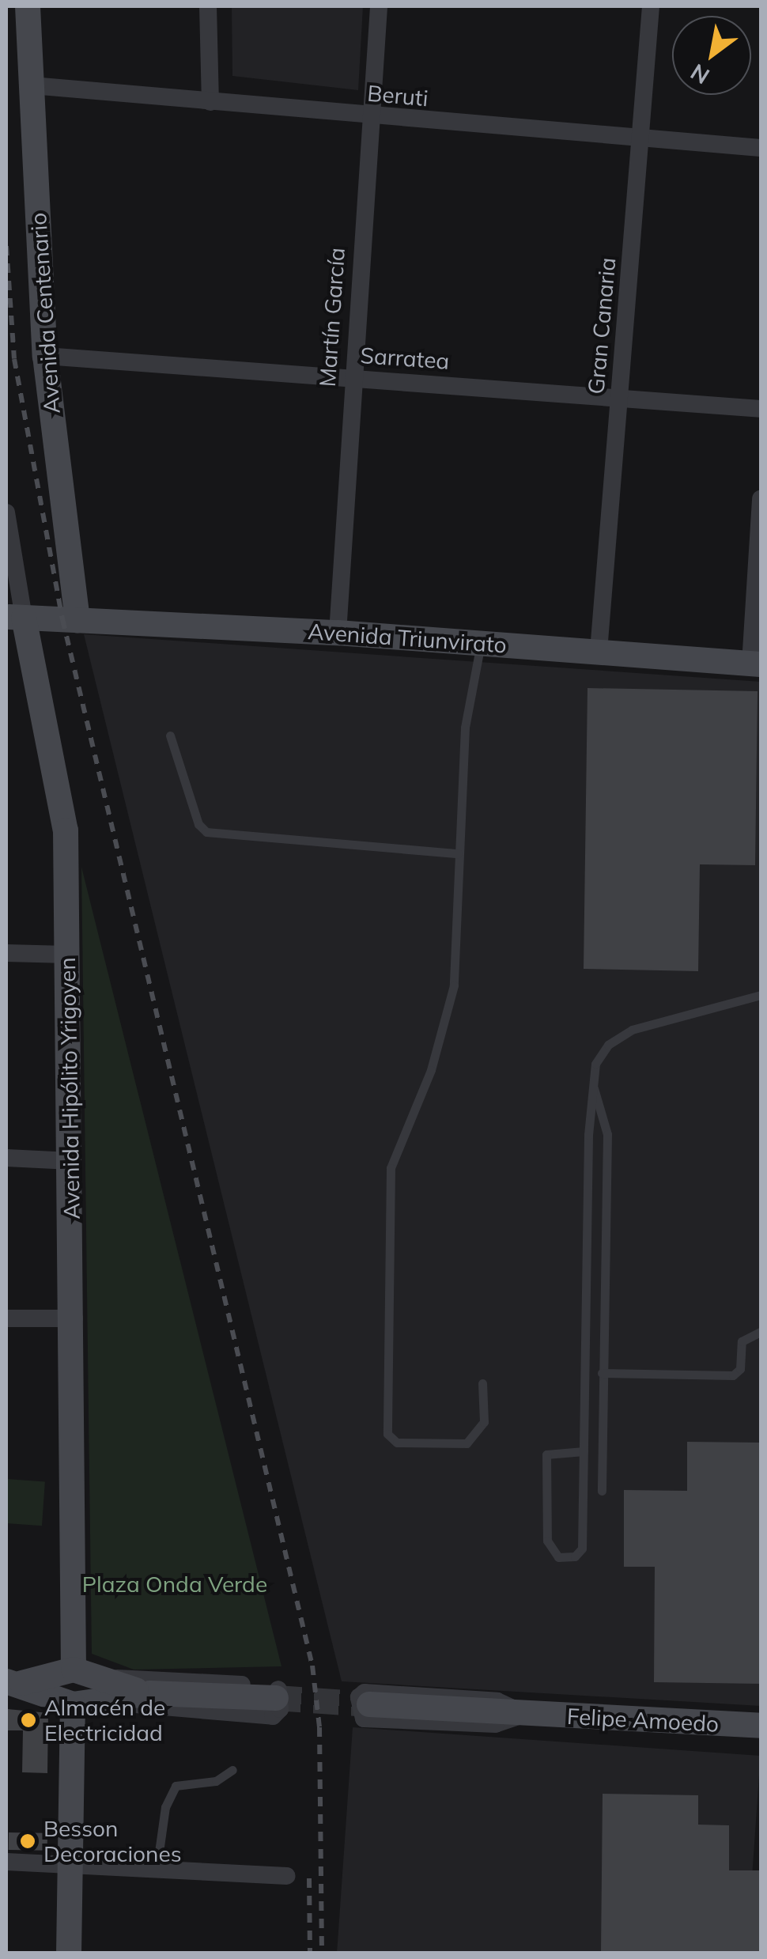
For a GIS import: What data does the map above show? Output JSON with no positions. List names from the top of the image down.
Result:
{
  "streets": {
    "main road": [
      "Avenida Centenario",
      "Avenida Triunvirato",
      "Avenida Hipólito Yrigoyen",
      "Felipe Amoedo"
    ],
    "street": [
      "Beruti",
      "Martín García",
      "Gran Canaria",
      "Sarratea"
    ]
  },
  "crossings": [
    ["Beruti", "Avenida Centenario"],
    ["Beruti", "Martín García"],
    ["Beruti", "Gran Canaria"],
    ["Avenida Centenario", "Sarratea"],
    ["Avenida Centenario", "Avenida Triunvirato"],
    ["Martín García", "Sarratea"],
    ["Martín García", "Avenida Triunvirato"],
    ["Gran Canaria", "Sarratea"],
    ["Gran Canaria", "Avenida Triunvirato"],
    ["Avenida Triunvirato", "Avenida Hipólito Yrigoyen"]
  ],
  "parks": ["Plaza Onda Verde"],
  "places": ["Almacén de Electricidad", "Besson Decoraciones"],
  "north": "bottom left"
}
